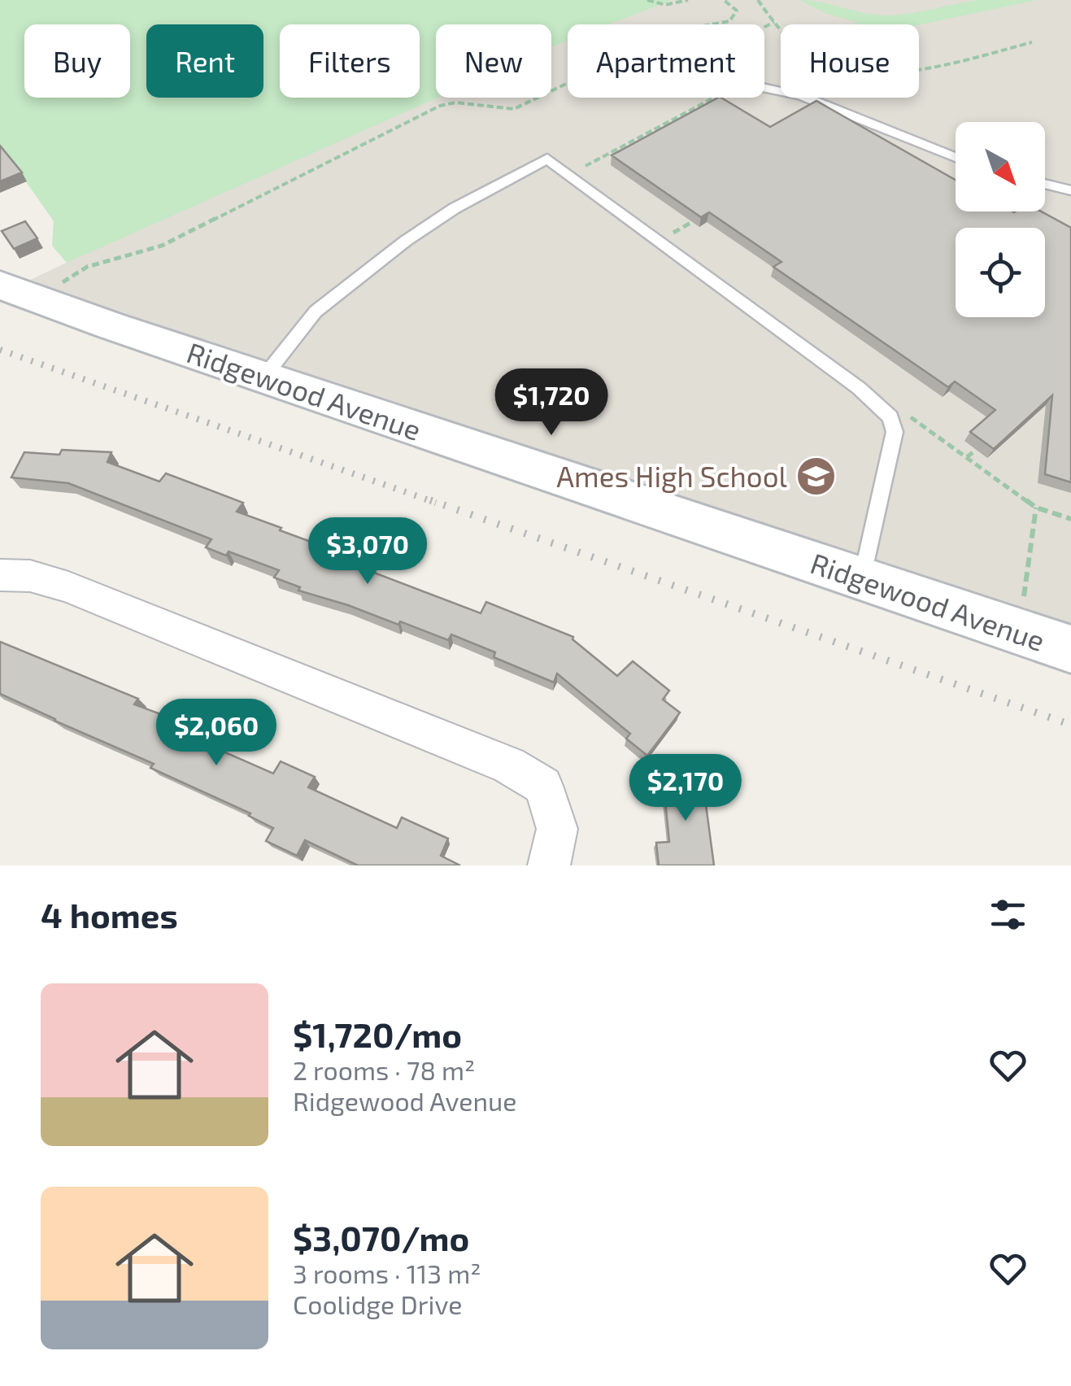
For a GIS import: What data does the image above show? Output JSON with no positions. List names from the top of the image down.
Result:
{
  "streets": {
    "street": ["Ridgewood Avenue"]
  },
  "places": {
    "school or university": ["Ames High School"]
  },
  "north": "bottom right",
  "page": {
    "chip": [
      "Buy",
      "Rent",
      "Filters",
      "New",
      "Apartment",
      "House"
    ],
    "price": [
      "$1,720",
      "$3,070",
      "$2,060",
      "$2,170"
    ],
    "heading": "4 homes",
    "list": [
      {
        "name": "$1,720/mo",
        "note": "2 rooms · 78 m² · Ridgewood Avenue"
      },
      {
        "name": "$3,070/mo",
        "note": "3 rooms · 113 m² · Coolidge Drive"
      }
    ]
  }
}
